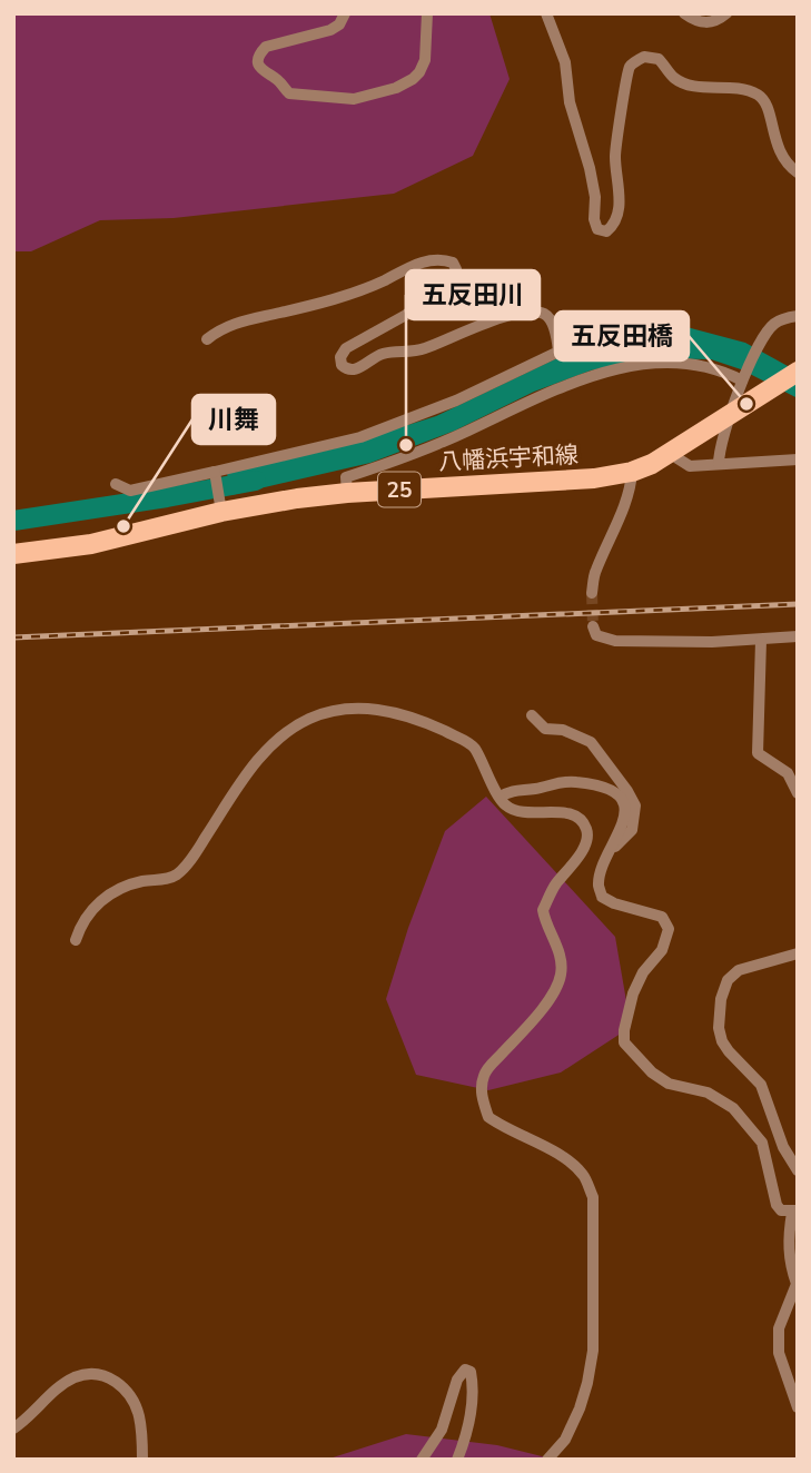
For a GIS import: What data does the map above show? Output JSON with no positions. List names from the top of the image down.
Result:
{
  "streets": {
    "main road": ["八幡浜宇和線", "25"]
  },
  "places": ["五反田橋", "五反田川", "川舞"]
}
